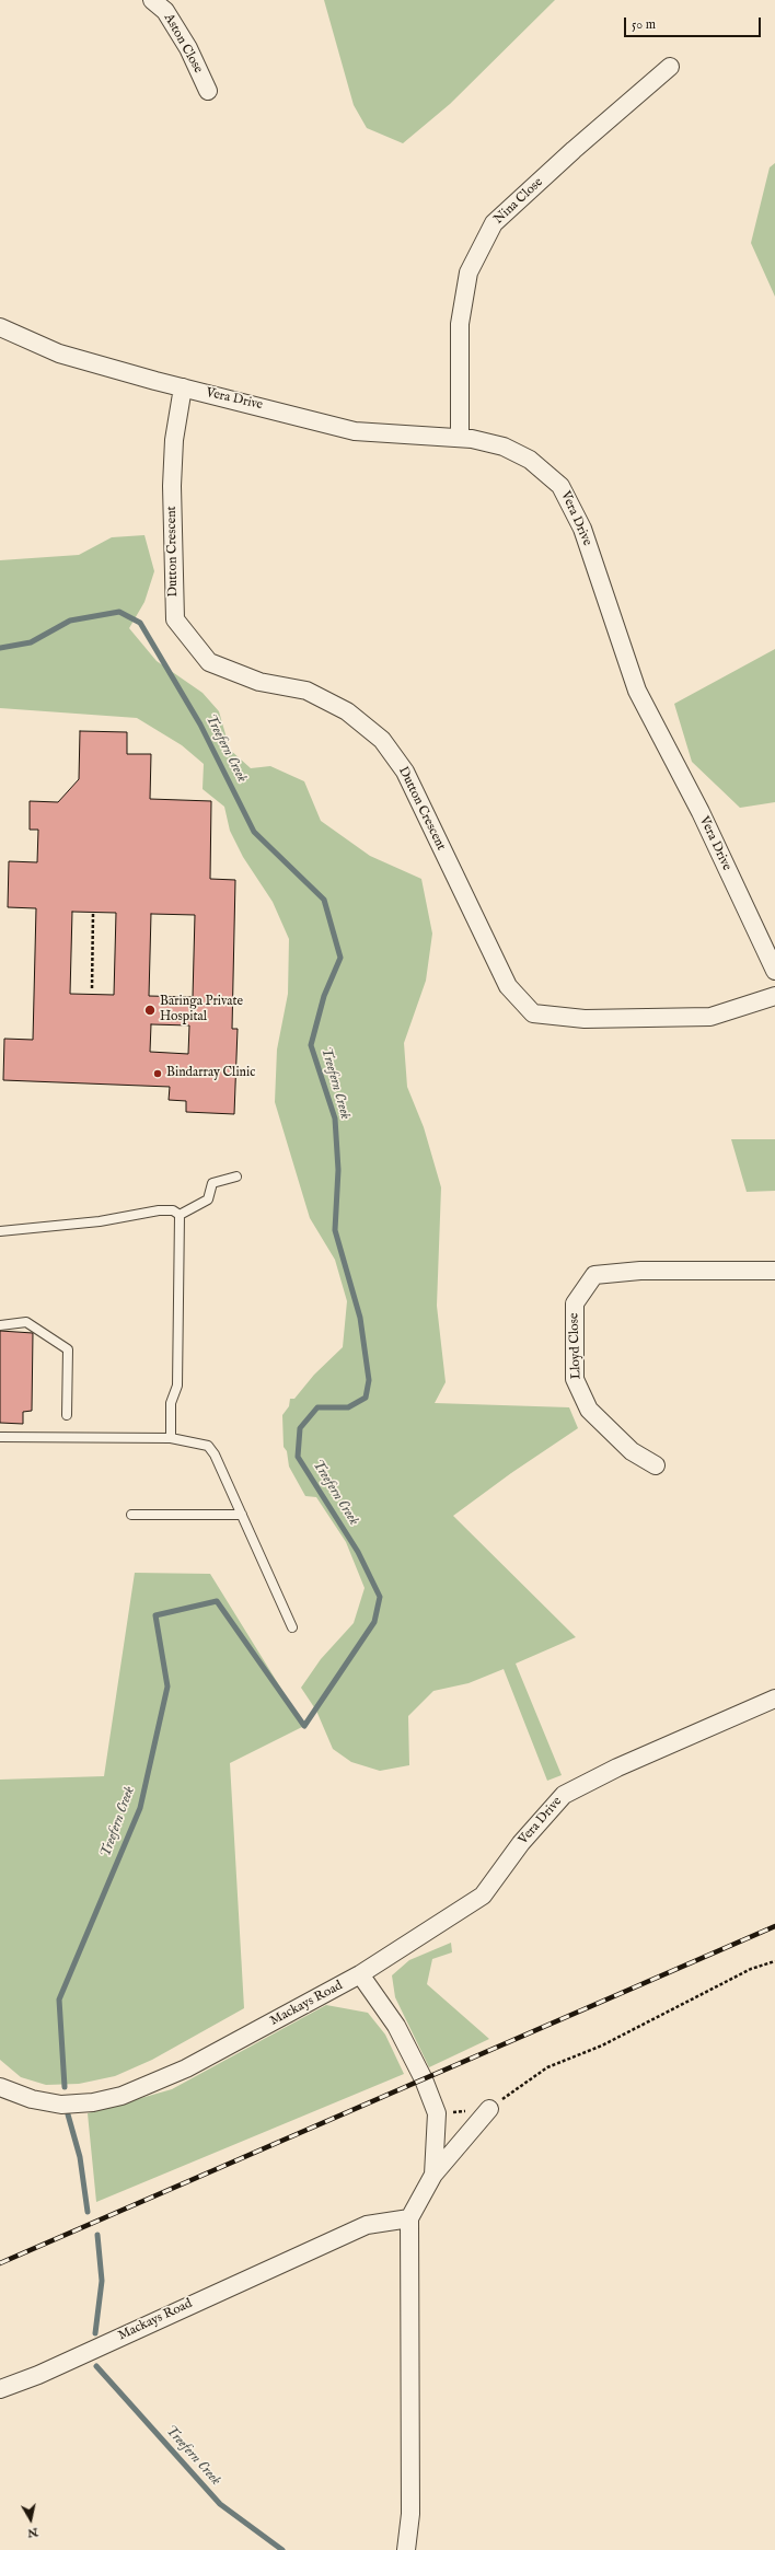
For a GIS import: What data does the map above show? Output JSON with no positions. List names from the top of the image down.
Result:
{
  "streets": {
    "street": [
      "Aston Close",
      "Nina Close",
      "Vera Drive",
      "Dutton Crescent",
      "Lloyd Close",
      "Mackays Road"
    ]
  },
  "crossings": [
    ["Nina Close", "Vera Drive"],
    ["Vera Drive", "Dutton Crescent"],
    ["Vera Drive", "Mackays Road"]
  ],
  "water": ["Treefern Creek"],
  "places": ["Baringa Private Hospital", "Bindarray Clinic"],
  "scale_bar": "50 m",
  "north": "bottom"
}
